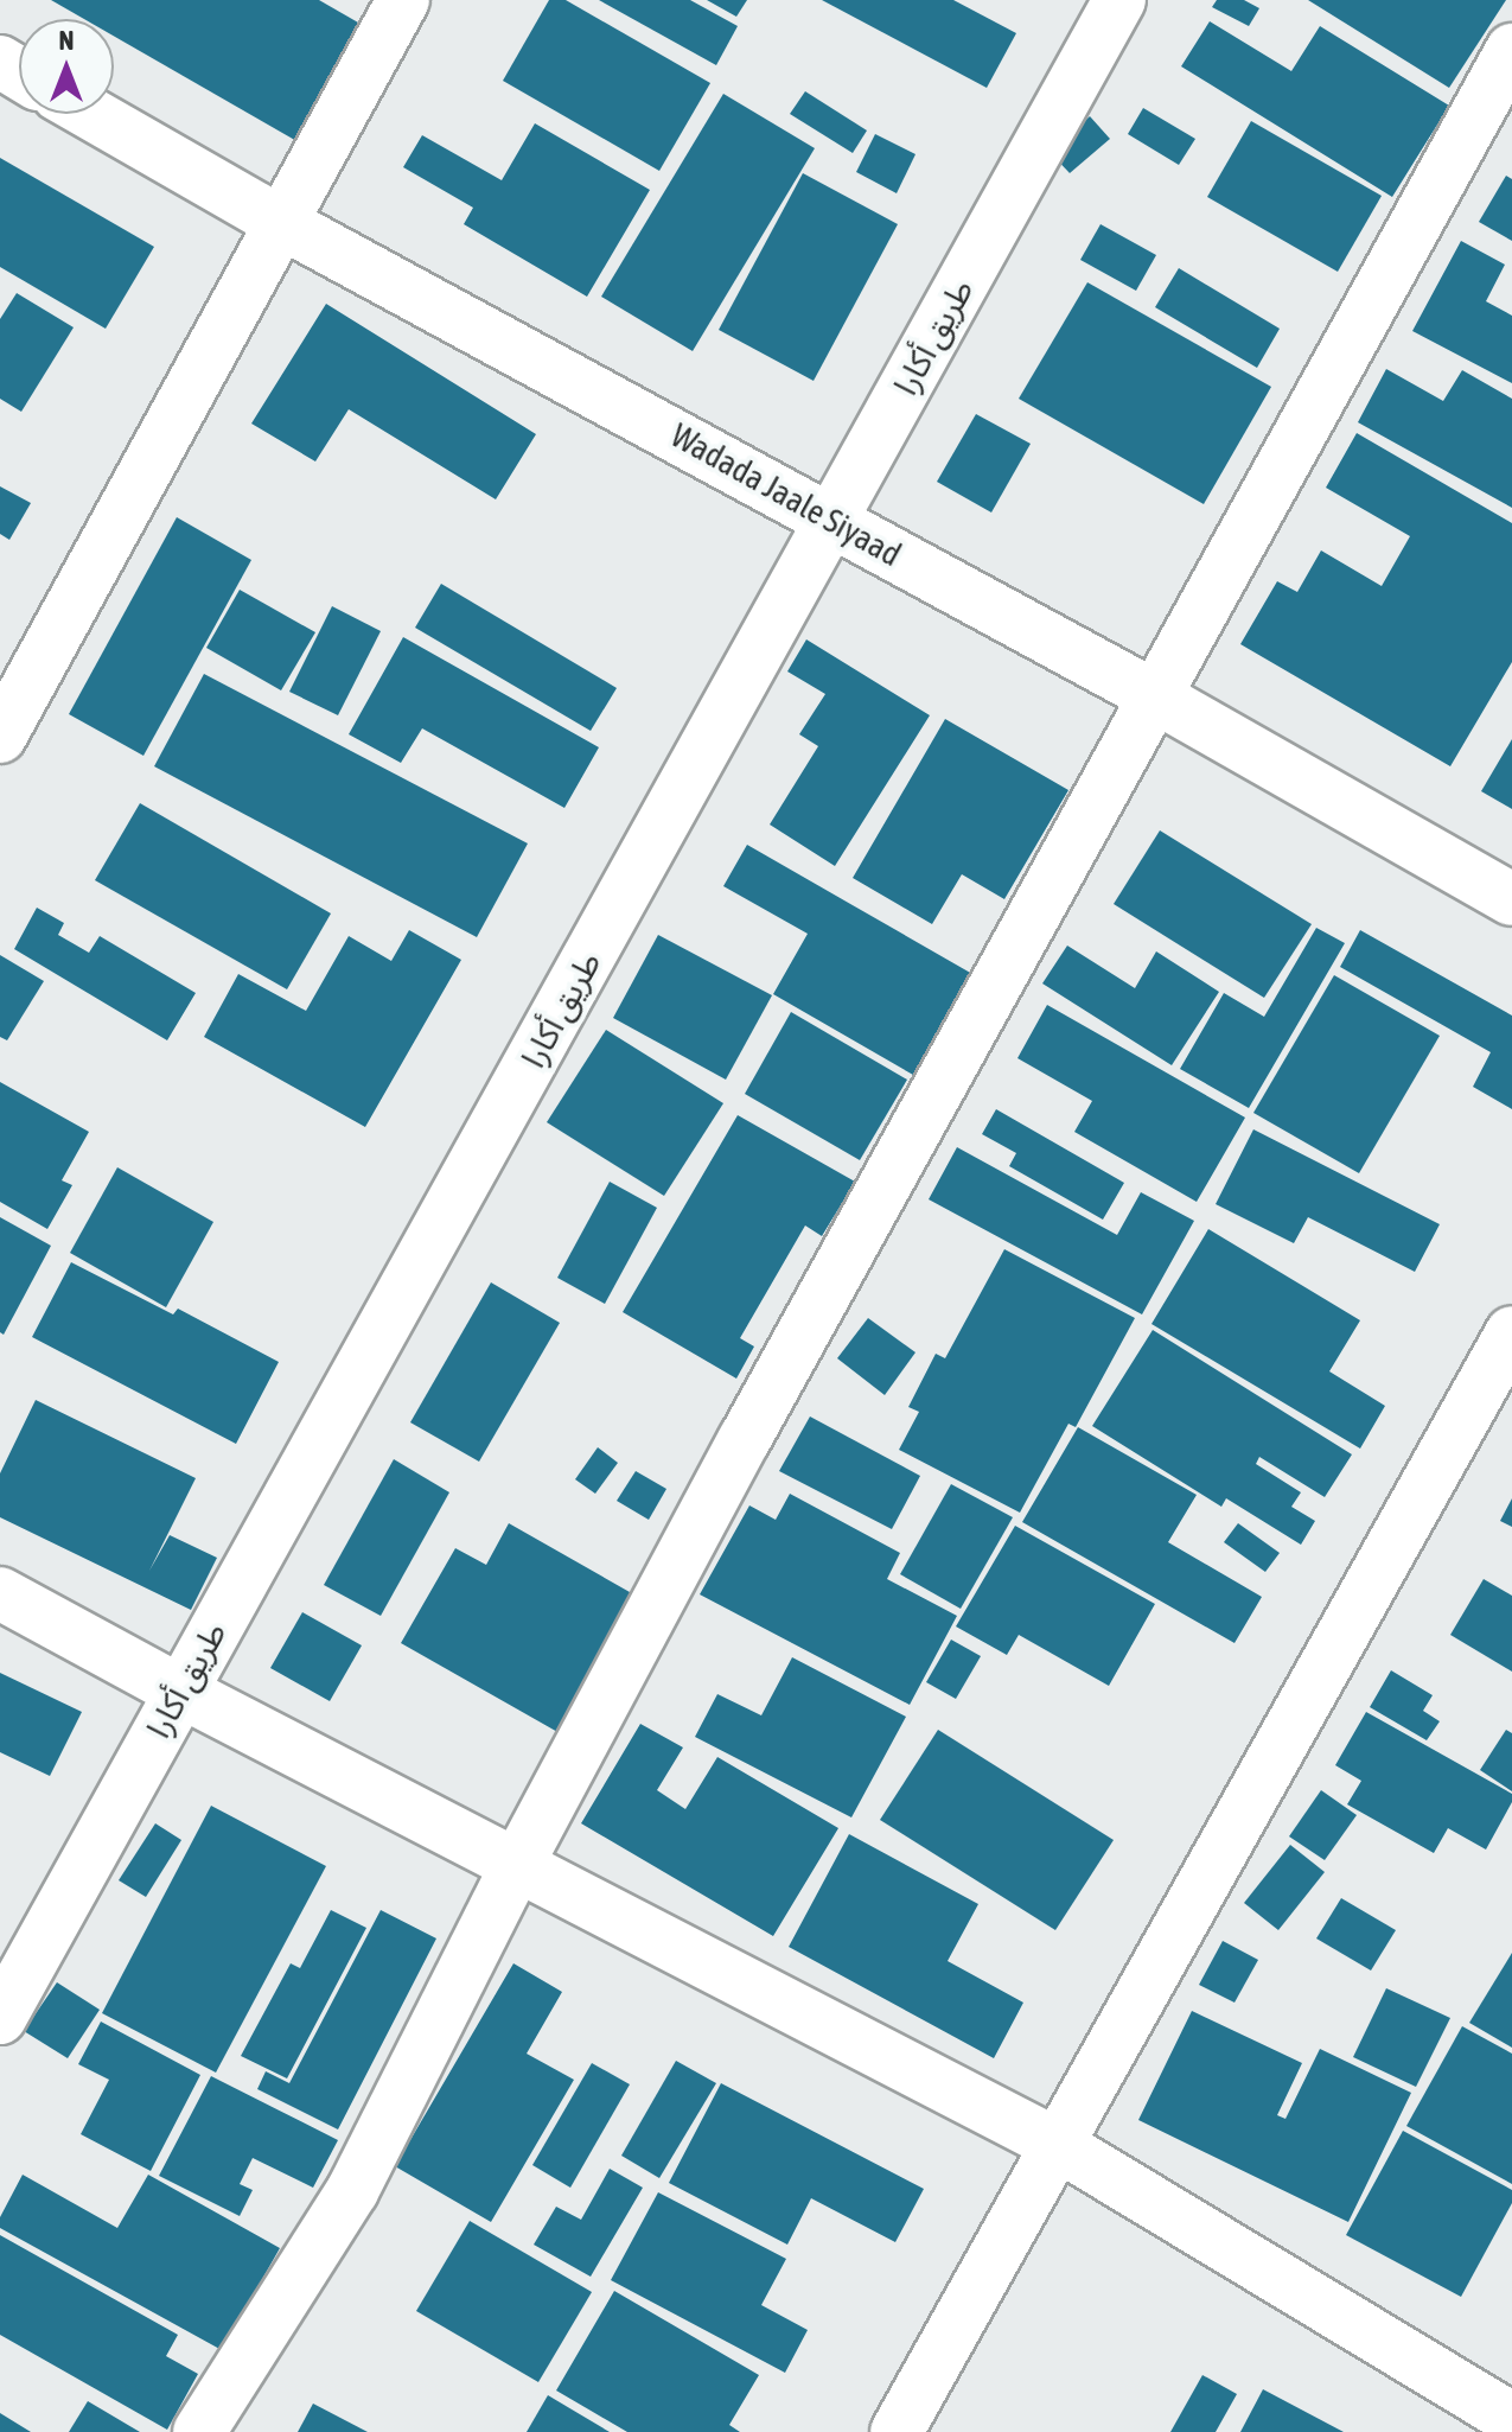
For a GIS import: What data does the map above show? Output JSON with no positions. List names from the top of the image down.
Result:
{
  "streets": {
    "street": ["طريق أكارا", "Wadada Jaale Siyaad"]
  },
  "crossings": [
    ["طريق أكارا", "Wadada Jaale Siyaad"]
  ],
  "north": "top"
}
